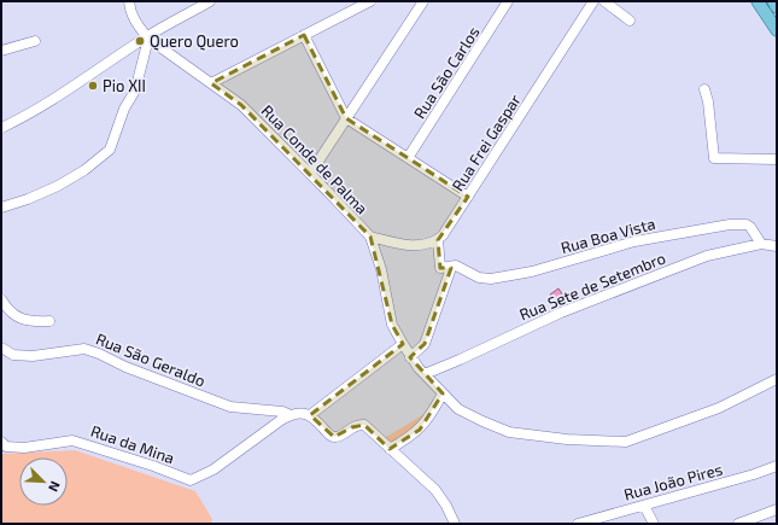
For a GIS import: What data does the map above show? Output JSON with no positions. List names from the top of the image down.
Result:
{
  "streets": {
    "street": [
      "Rua São Carlos",
      "Rua Frei Gaspar",
      "Rua Conde de Palma",
      "Rua Boa Vista",
      "Rua Sete de Setembro",
      "Rua São Geraldo",
      "Rua da Mina",
      "Rua João Pires"
    ]
  },
  "crossings": [
    ["Rua Conde de Palma", "Rua Sete de Setembro"],
    ["Rua Boa Vista", "Rua Sete de Setembro"],
    ["Rua São Geraldo", "Rua da Mina"]
  ],
  "places": ["Quero Quero", "Pio XII"],
  "north": "bottom right"
}
